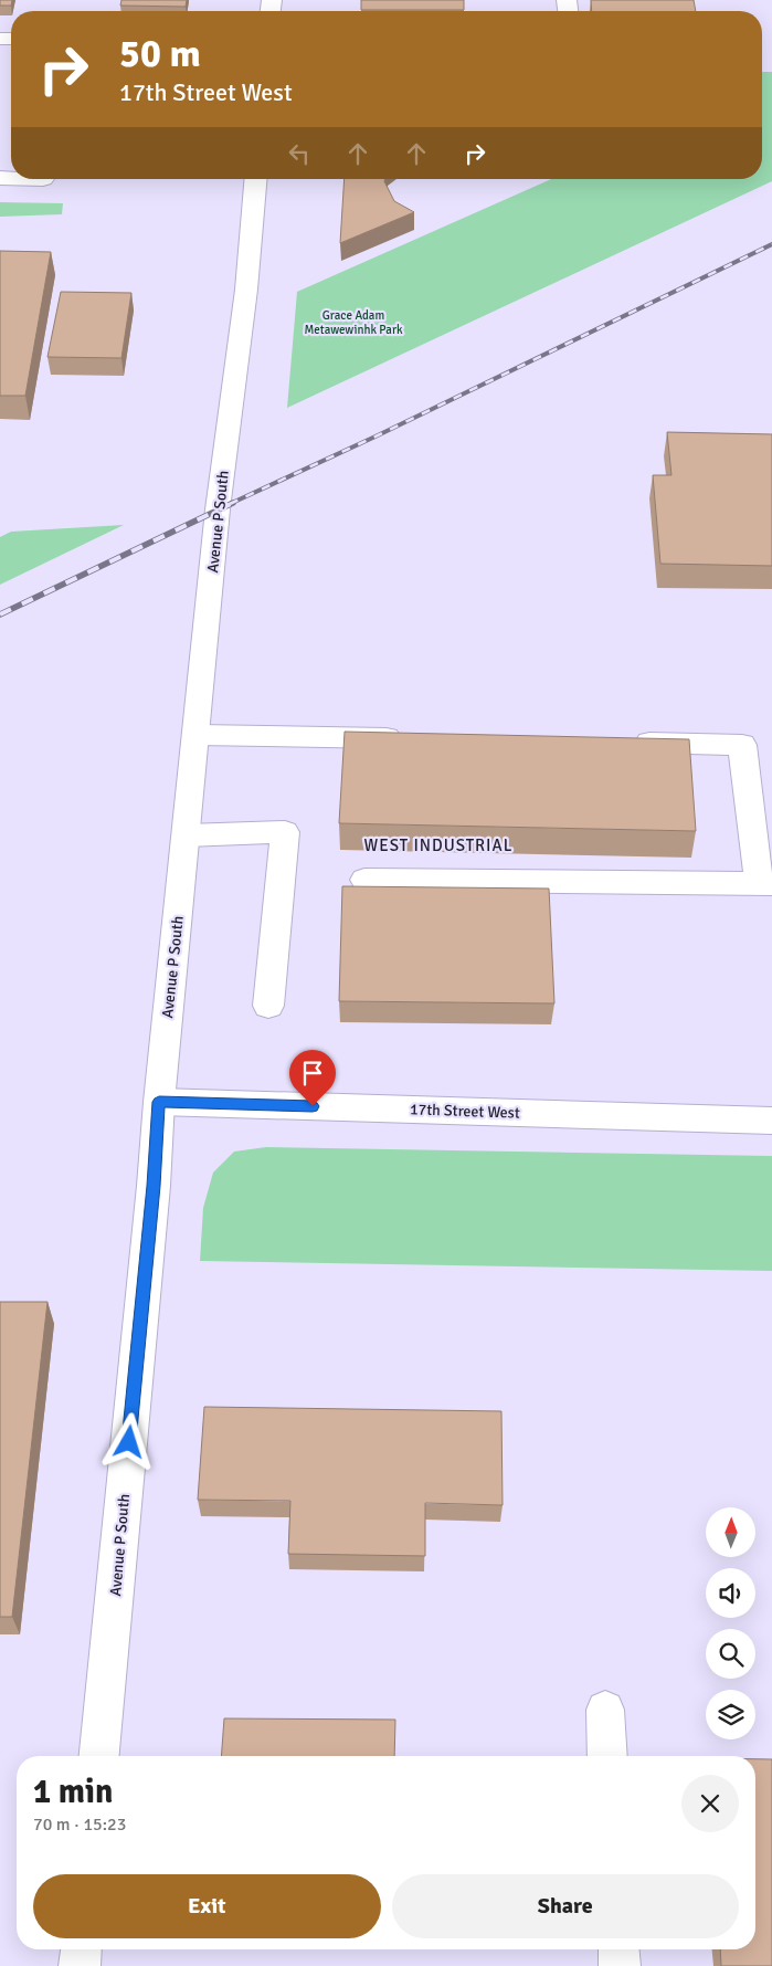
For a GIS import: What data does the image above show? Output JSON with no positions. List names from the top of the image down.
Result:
{
  "streets": {
    "main road": ["Avenue P South", "17th Street West"]
  },
  "crossings": [
    ["Avenue P South", "17th Street West"]
  ],
  "districts": ["WEST INDUSTRIAL"],
  "parks": ["Grace Adam Metawewinhk Park"],
  "north": "top",
  "page": {
    "turn": ["50 m", "17th Street West"],
    "heading": ["1 min", "70 m · 15:23"],
    "buttons": ["Exit", "Share"]
  }
}
